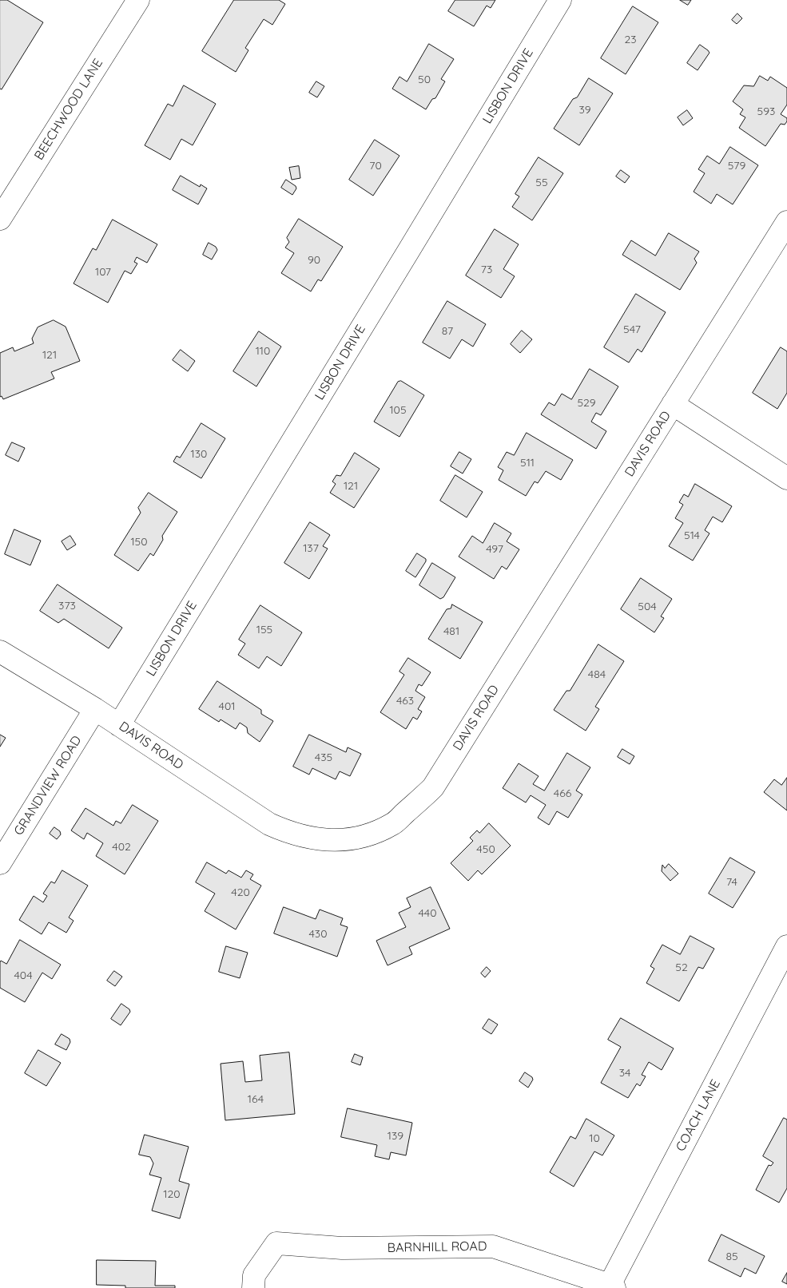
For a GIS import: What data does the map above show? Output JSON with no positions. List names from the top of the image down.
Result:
{
  "streets": {
    "street": [
      "LISBON DRIVE",
      "BEECHWOOD LANE",
      "DAVIS ROAD",
      "GRANDVIEW ROAD",
      "COACH LANE",
      "BARNHILL ROAD"
    ]
  },
  "crossings": [
    ["LISBON DRIVE", "DAVIS ROAD"],
    ["DAVIS ROAD", "GRANDVIEW ROAD"],
    ["COACH LANE", "BARNHILL ROAD"]
  ],
  "house_numbers": [
    "23",
    "50",
    "39",
    "593",
    "70",
    "579",
    "55",
    "90",
    "73",
    "107",
    "547",
    "87",
    "110",
    "121",
    "529",
    "105",
    "130",
    "511",
    "121",
    "514",
    "150",
    "137",
    "497",
    "373",
    "504",
    "155",
    "481",
    "484",
    "463",
    "401",
    "435",
    "466",
    "402",
    "450",
    "74",
    "420",
    "440",
    "430",
    "52",
    "404",
    "34",
    "164",
    "139",
    "10",
    "120",
    "85"
  ]
}
